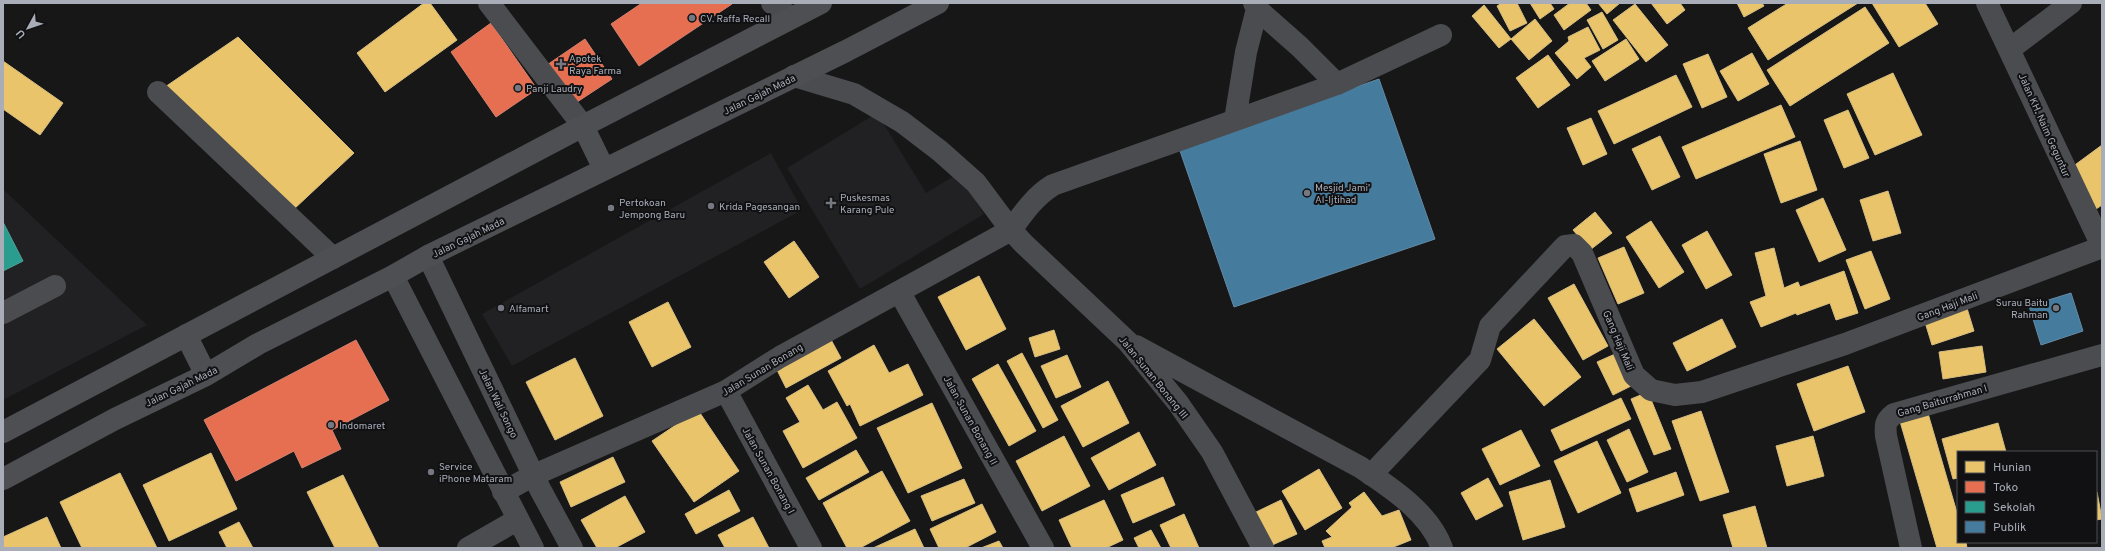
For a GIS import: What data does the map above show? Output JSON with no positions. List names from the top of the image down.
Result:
{
  "streets": {
    "main road": ["Jalan Gajah Mada"],
    "street": [
      "Jalan KH. Naim Geguntur",
      "Gang Haji Mali",
      "Jalan Sunan Bonang",
      "Jalan Sunan Bonang III",
      "Gang Baiturrahman I",
      "Jalan Wali Songo",
      "Jalan Sunan Bonang II",
      "Jalan Sunan Bonang I"
    ]
  },
  "crossings": [
    ["Jalan Gajah Mada", "Jalan Sunan Bonang III"],
    ["Jalan Gajah Mada", "Jalan Wali Songo"],
    ["Jalan KH. Naim Geguntur", "Gang Haji Mali"],
    ["Jalan Sunan Bonang", "Jalan Sunan Bonang III"],
    ["Jalan Sunan Bonang", "Jalan Wali Songo"],
    ["Jalan Sunan Bonang", "Jalan Sunan Bonang II"],
    ["Jalan Sunan Bonang", "Jalan Sunan Bonang I"]
  ],
  "places": {
    "other": [
      "CV. Raffa Recall",
      "Panji Laudry",
      "Mesjid Jami' Al-Ijtihad",
      "Krida Pagesangan",
      "Pertokoan Jempong Baru",
      "Alfamart",
      "Surau Baitu Rahman",
      "Indomaret",
      "Service iPhone Mataram"
    ],
    "health": ["Apotek Raya Farma", "Puskesmas Karang Pule"]
  },
  "legend": [
    "Hunian",
    "Toko",
    "Sekolah",
    "Publik"
  ],
  "north": "bottom left"
}
